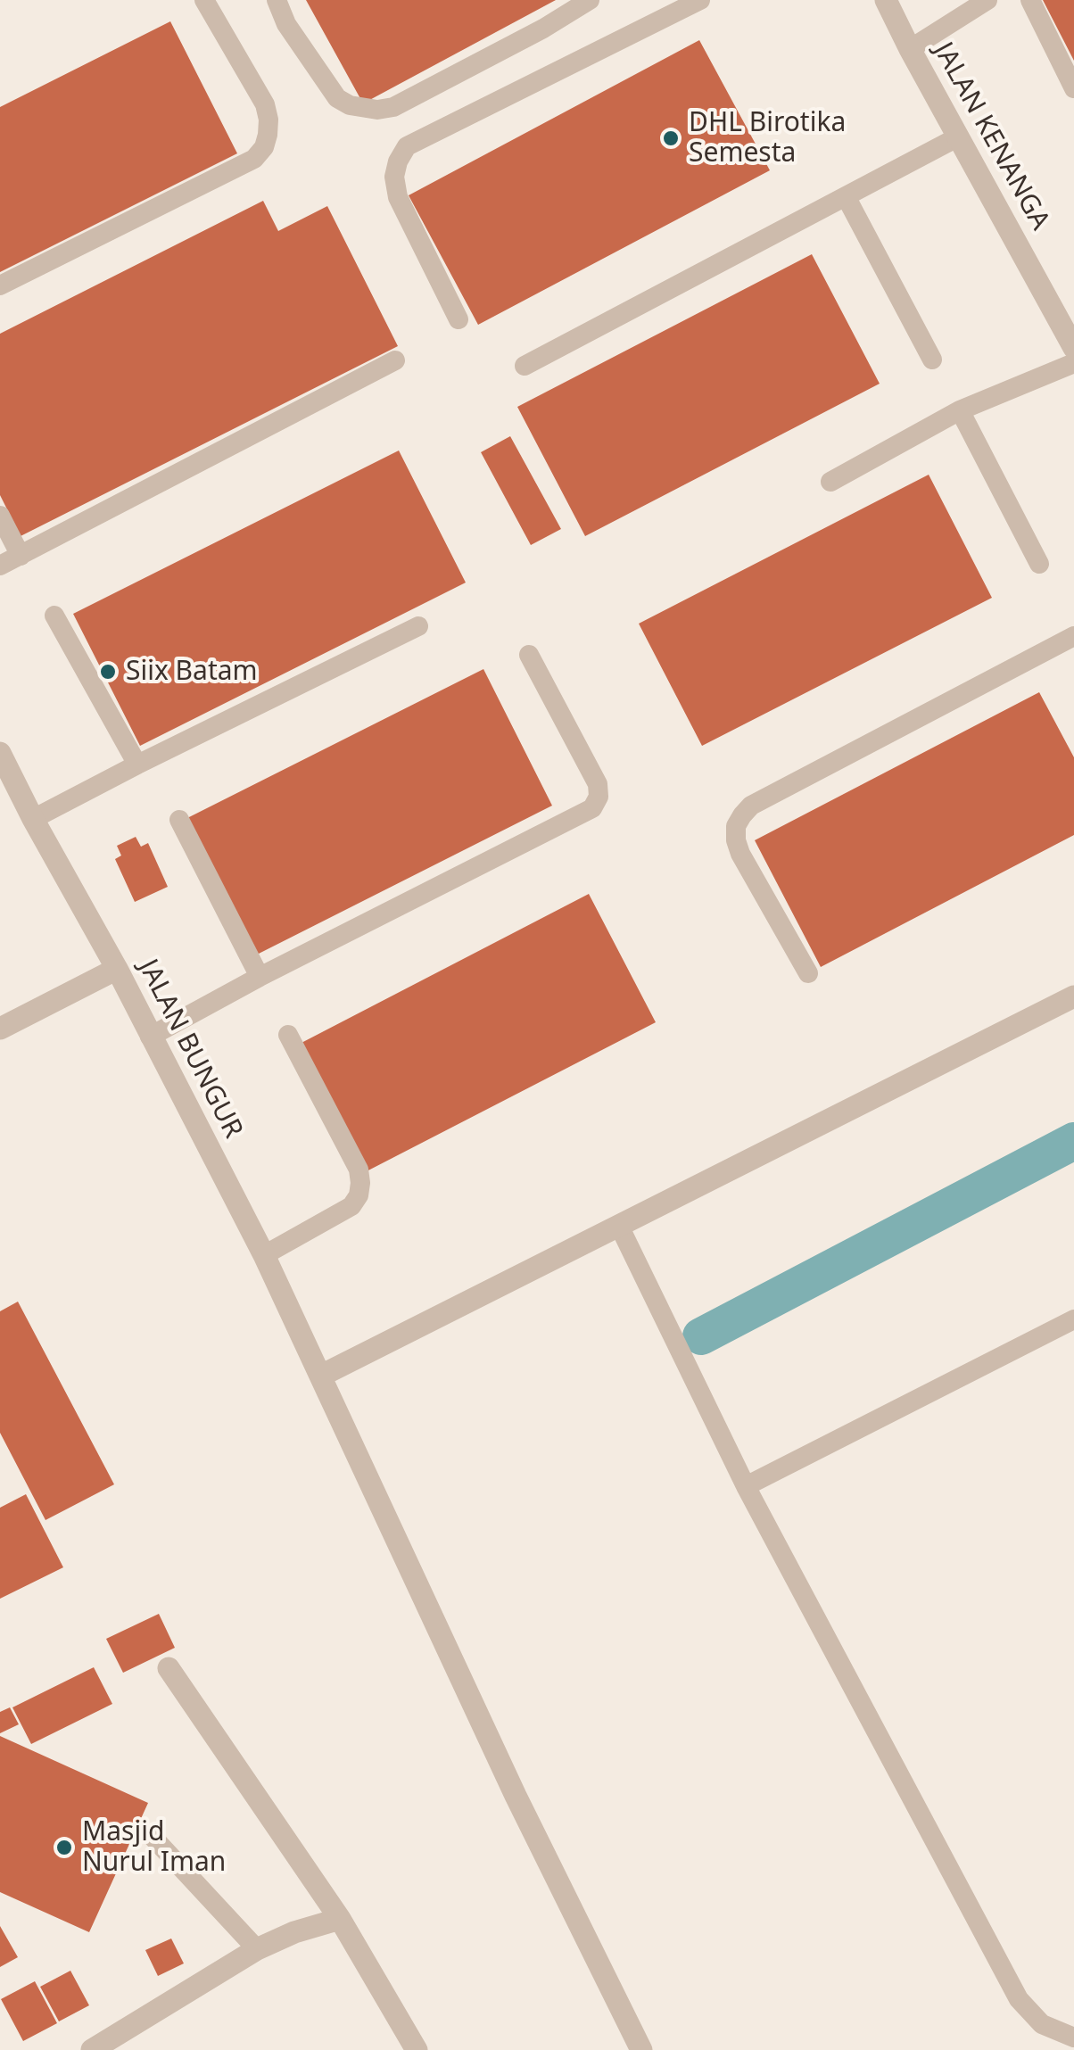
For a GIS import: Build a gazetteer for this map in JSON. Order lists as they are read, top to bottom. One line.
{"streets":{"street":["JALAN KENANGA","JALAN BUNGUR"]},"places":["DHL Birotika Semesta","Siix Batam","Masjid Nurul Iman"]}
